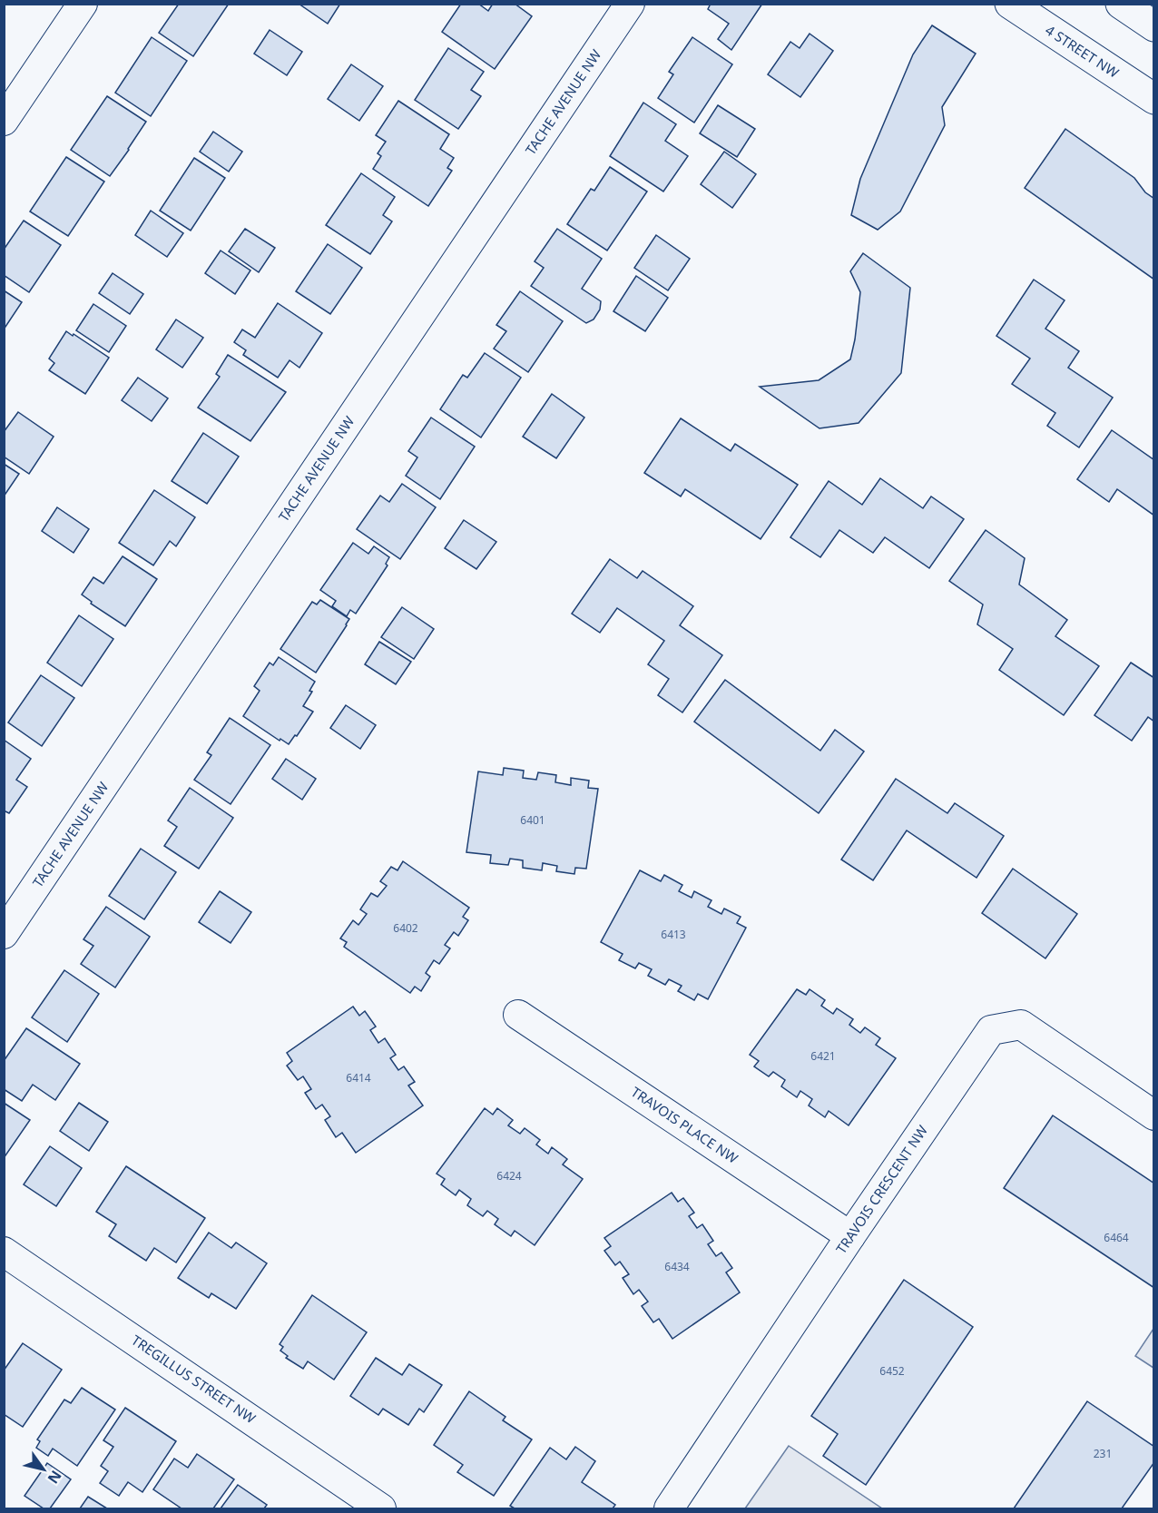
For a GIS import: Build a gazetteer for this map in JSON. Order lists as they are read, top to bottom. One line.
{"streets":{"main road":["4 STREET NW"],"street":["TACHE AVENUE NW","TRAVOIS PLACE NW","TRAVOIS CRESCENT NW","TREGILLUS STREET NW"]},"crossings":[["TRAVOIS PLACE NW","TRAVOIS CRESCENT NW"]],"house_numbers":["6401","6402","6413","6421","6414","6424","6464","6434","6452","231"],"north":"bottom right"}
